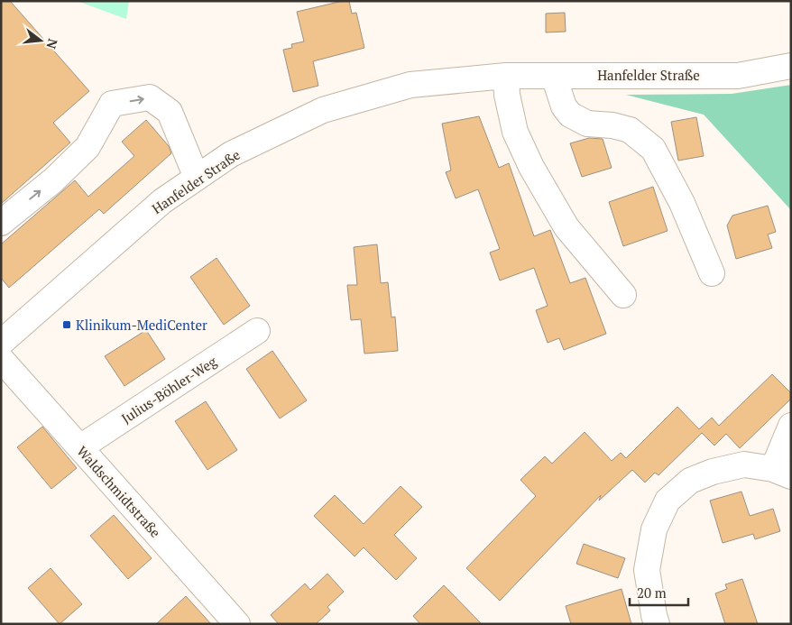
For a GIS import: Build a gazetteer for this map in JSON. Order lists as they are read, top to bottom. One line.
{"streets":{"street":["Hanfelder Straße","Julius-Böhler-Weg","Waldschmidtstraße"]},"crossings":[["Julius-Böhler-Weg","Waldschmidtstraße"]],"places":{"transit":["Klinikum-MediCenter"]},"scale_bar":"20 m","north":"right"}
